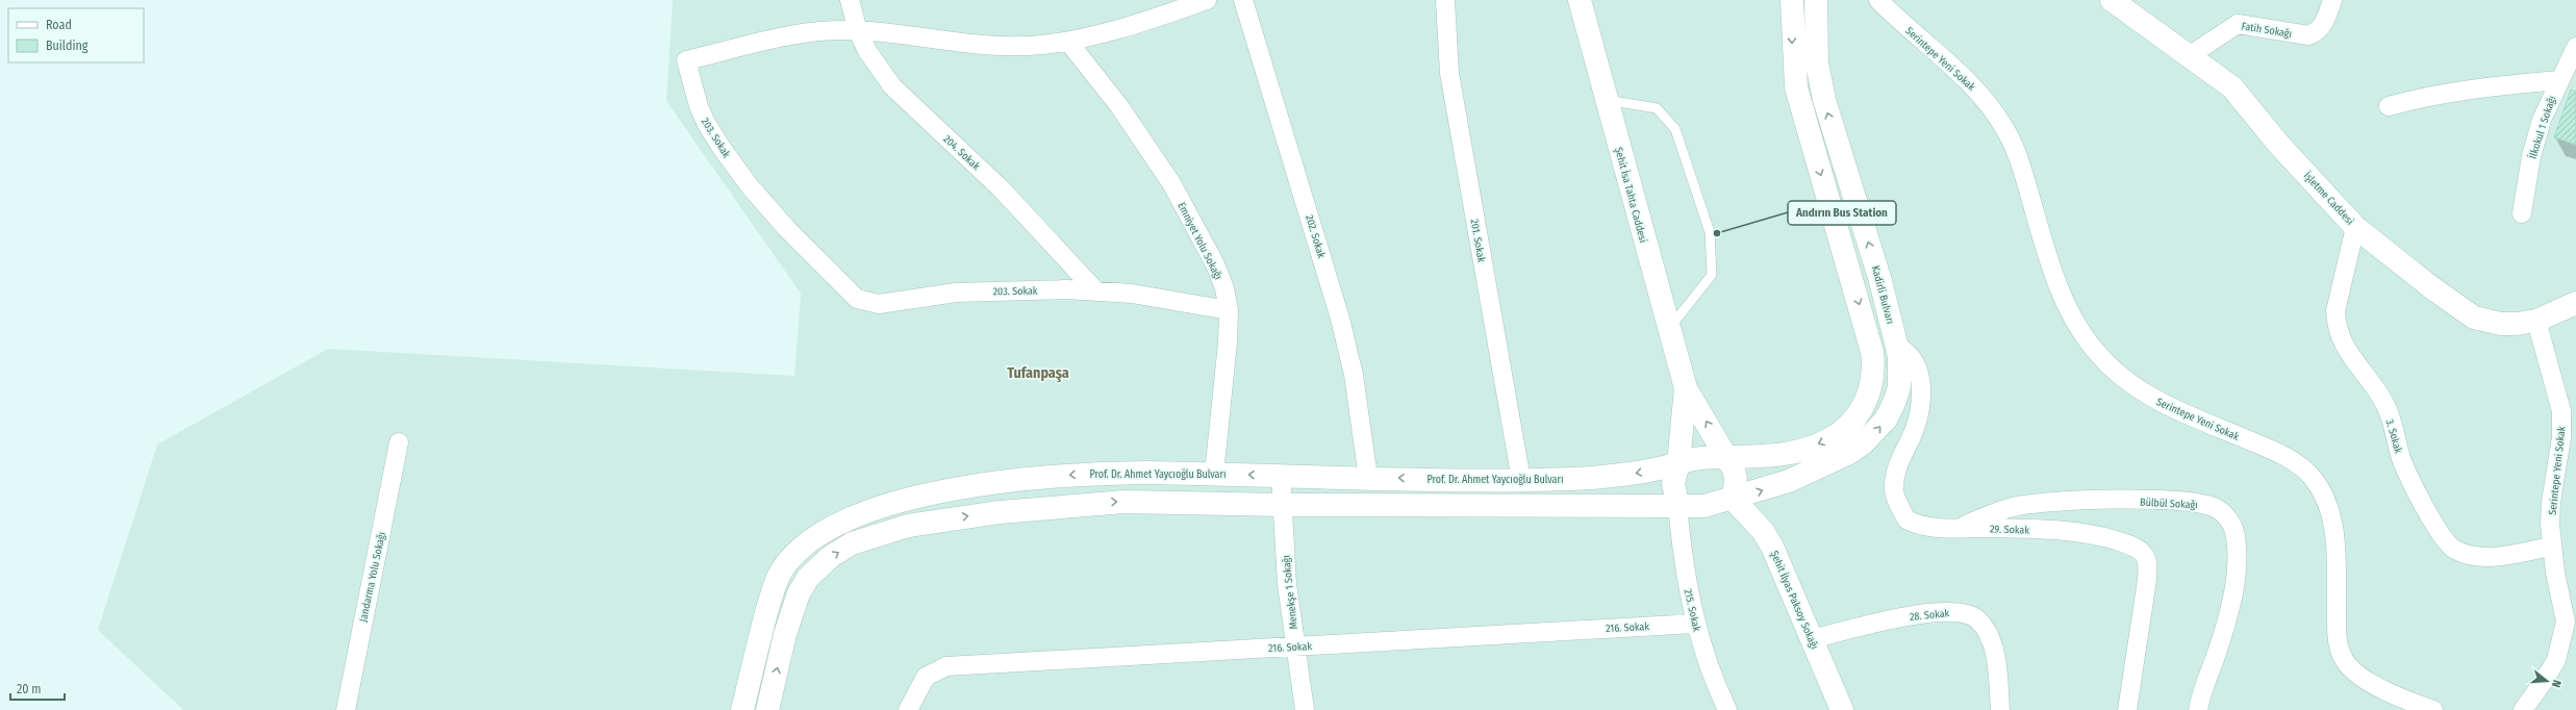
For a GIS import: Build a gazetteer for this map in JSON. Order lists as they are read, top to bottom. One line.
{"streets":{"main road":["Şehit İsa Tahta Caddesi","İşletme Caddesi","Kadirli Bulvarı","Prof. Dr. Ahmet Yaycıoğlu Bulvarı","Şehit İlyas Paksoy Sokağı"],"street":["Fatih Sokağı","Serintepe Yeni Sokak","İlkokul 1 Sokağı","203. Sokak","204. Sokak","202. Sokak","Emniyet Yolu Sokağı","201. Sokak","3. Sokak","Bülbül Sokağı","29. Sokak","Jandarma Yolu Sokağı","Menekşe 1 Sokağı","215. Sokak","28. Sokak","216. Sokak"]},"crossings":[["Fatih Sokağı","İşletme Caddesi"],["Serintepe Yeni Sokak","İşletme Caddesi"],["Serintepe Yeni Sokak","3. Sokak"],["203. Sokak","204. Sokak"],["203. Sokak","Emniyet Yolu Sokağı"],["Şehit İsa Tahta Caddesi","Kadirli Bulvarı"],["Şehit İsa Tahta Caddesi","Prof. Dr. Ahmet Yaycıoğlu Bulvarı"],["Şehit İsa Tahta Caddesi","Şehit İlyas Paksoy Sokağı"],["Şehit İsa Tahta Caddesi","215. Sokak"],["İşletme Caddesi","3. Sokak"],["202. Sokak","Prof. Dr. Ahmet Yaycıoğlu Bulvarı"],["Emniyet Yolu Sokağı","Prof. Dr. Ahmet Yaycıoğlu Bulvarı"],["201. Sokak","Prof. Dr. Ahmet Yaycıoğlu Bulvarı"],["Kadirli Bulvarı","Prof. Dr. Ahmet Yaycıoğlu Bulvarı"],["Kadirli Bulvarı","29. Sokak"],["Kadirli Bulvarı","Şehit İlyas Paksoy Sokağı"],["Kadirli Bulvarı","215. Sokak"],["Prof. Dr. Ahmet Yaycıoğlu Bulvarı","Menekşe 1 Sokağı"],["Prof. Dr. Ahmet Yaycıoğlu Bulvarı","Şehit İlyas Paksoy Sokağı"],["Prof. Dr. Ahmet Yaycıoğlu Bulvarı","215. Sokak"],["Bülbül Sokağı","29. Sokak"],["Menekşe 1 Sokağı","216. Sokak"],["Şehit İlyas Paksoy Sokağı","215. Sokak"],["Şehit İlyas Paksoy Sokağı","28. Sokak"],["215. Sokak","216. Sokak"]],"one_way":["Kadirli Bulvarı"],"districts":["Tufanpaşa"],"places":["Andırın Bus Station"],"legend":["Road","Building"],"scale_bar":"20 m","north":"right"}
